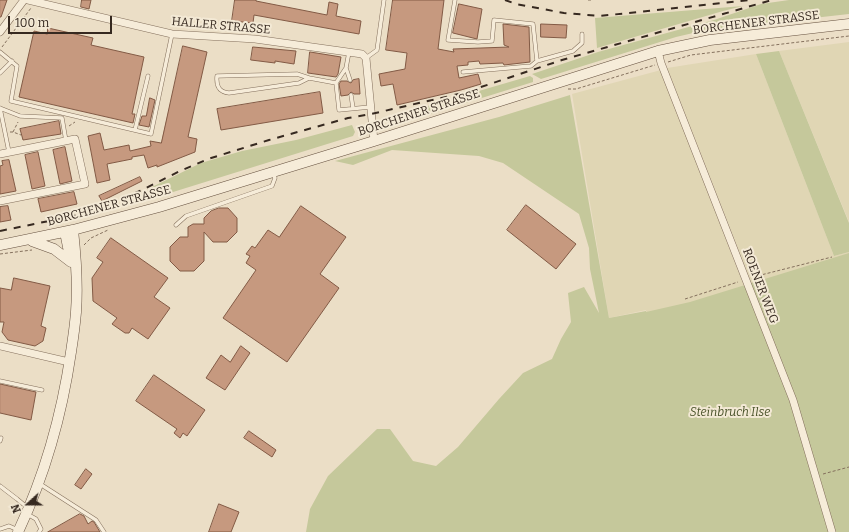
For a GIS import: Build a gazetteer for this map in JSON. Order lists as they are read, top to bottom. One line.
{"streets":{"main road":["BORCHENER STRASSE"],"street":["HALLER STRASSE","ROENER WEG"]},"crossings":[["BORCHENER STRASSE","ROENER WEG"]],"parks":["Steinbruch Ilse"],"scale_bar":"100 m","north":"left"}
